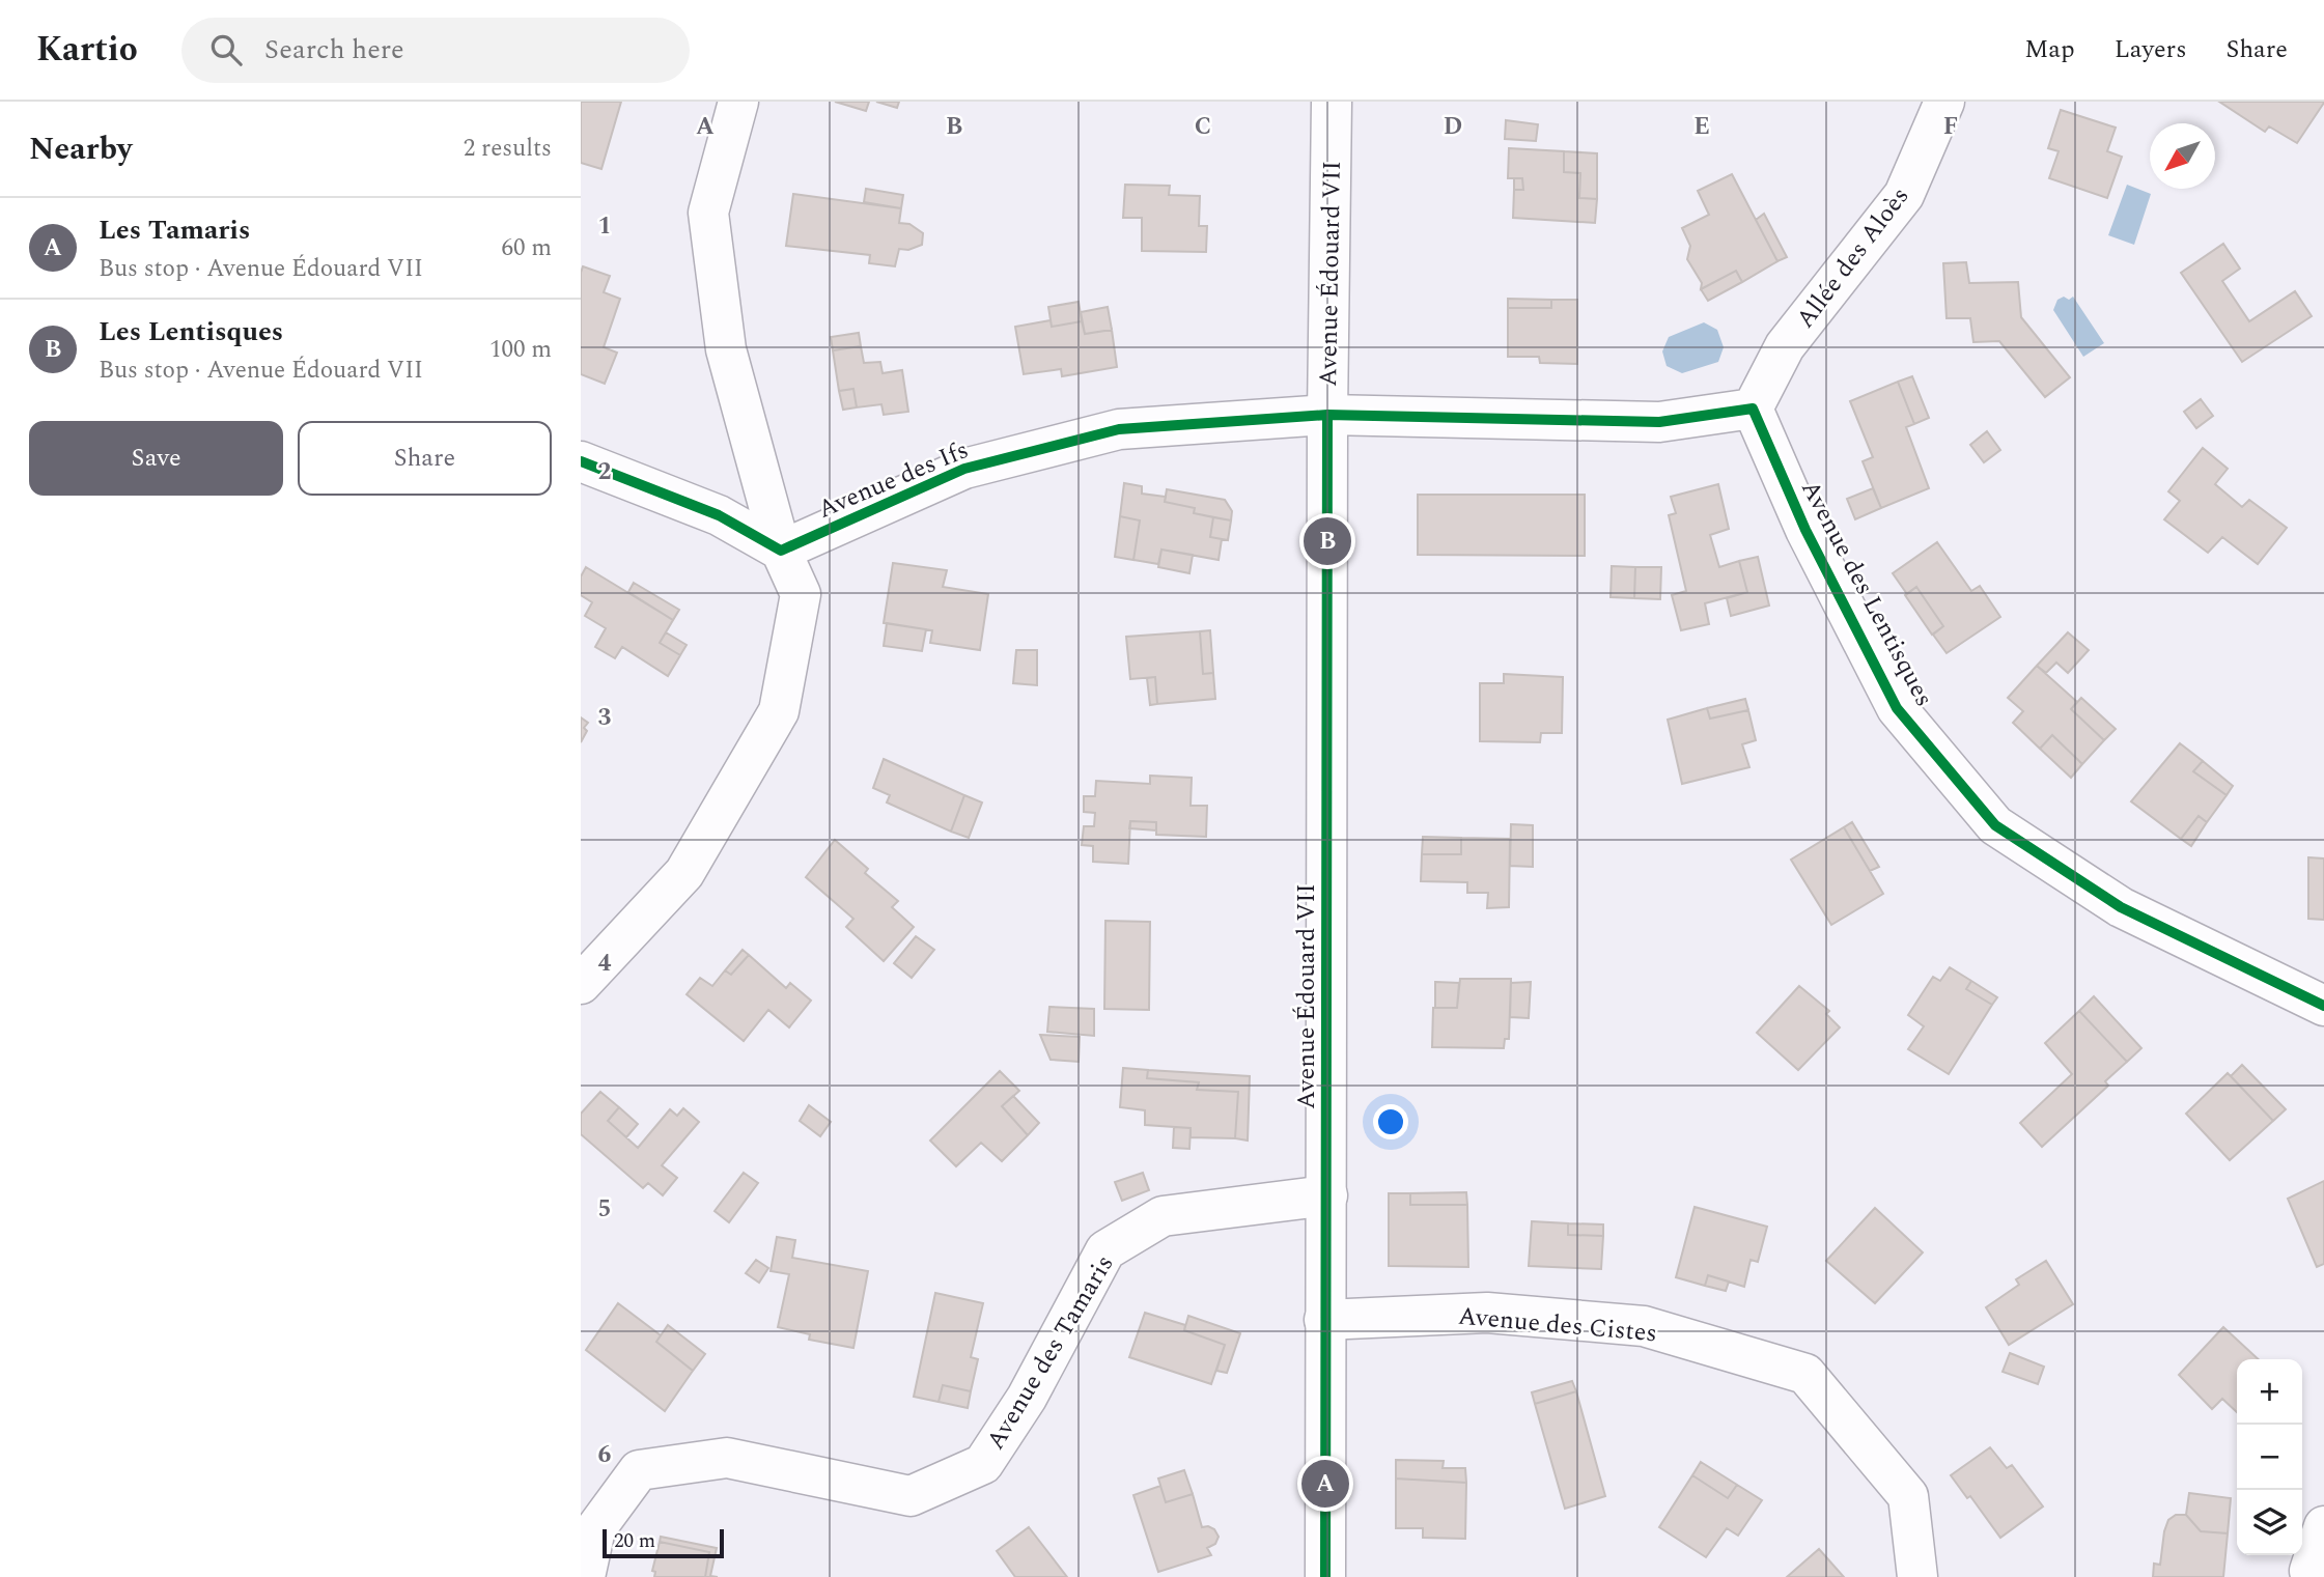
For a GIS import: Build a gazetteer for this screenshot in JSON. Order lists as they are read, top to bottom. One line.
{"streets":{"street":["Allée des Aloès","Avenue Édouard VII","Avenue des Ifs","Avenue des Lentisques","Avenue des Cistes","Avenue des Tamaris"]},"crossings":[["Allée des Aloès","Avenue des Lentisques"],["Avenue Édouard VII","Avenue des Ifs"],["Avenue Édouard VII","Avenue des Cistes"],["Avenue Édouard VII","Avenue des Tamaris"]],"scale_bar":"20 m","north":"bottom left","page":{"header":"Kartio","search":"Search here","nav":["Map","Layers","Share"],"heading":["Nearby","2 results"],"list":[{"mark":"A","name":"Les Tamaris","note":"Bus stop · Avenue Édouard VII","value":"60 m"},{"mark":"B","name":"Les Lentisques","note":"Bus stop · Avenue Édouard VII","value":"100 m"}],"buttons":["Save","Share"],"pins":["B","A"],"map_buttons":["+","−"],"scale":"20 m"},"grid":{"columns":["A","B","C","D","E","F"],"rows":["1","2","3","4","5","6"]}}
